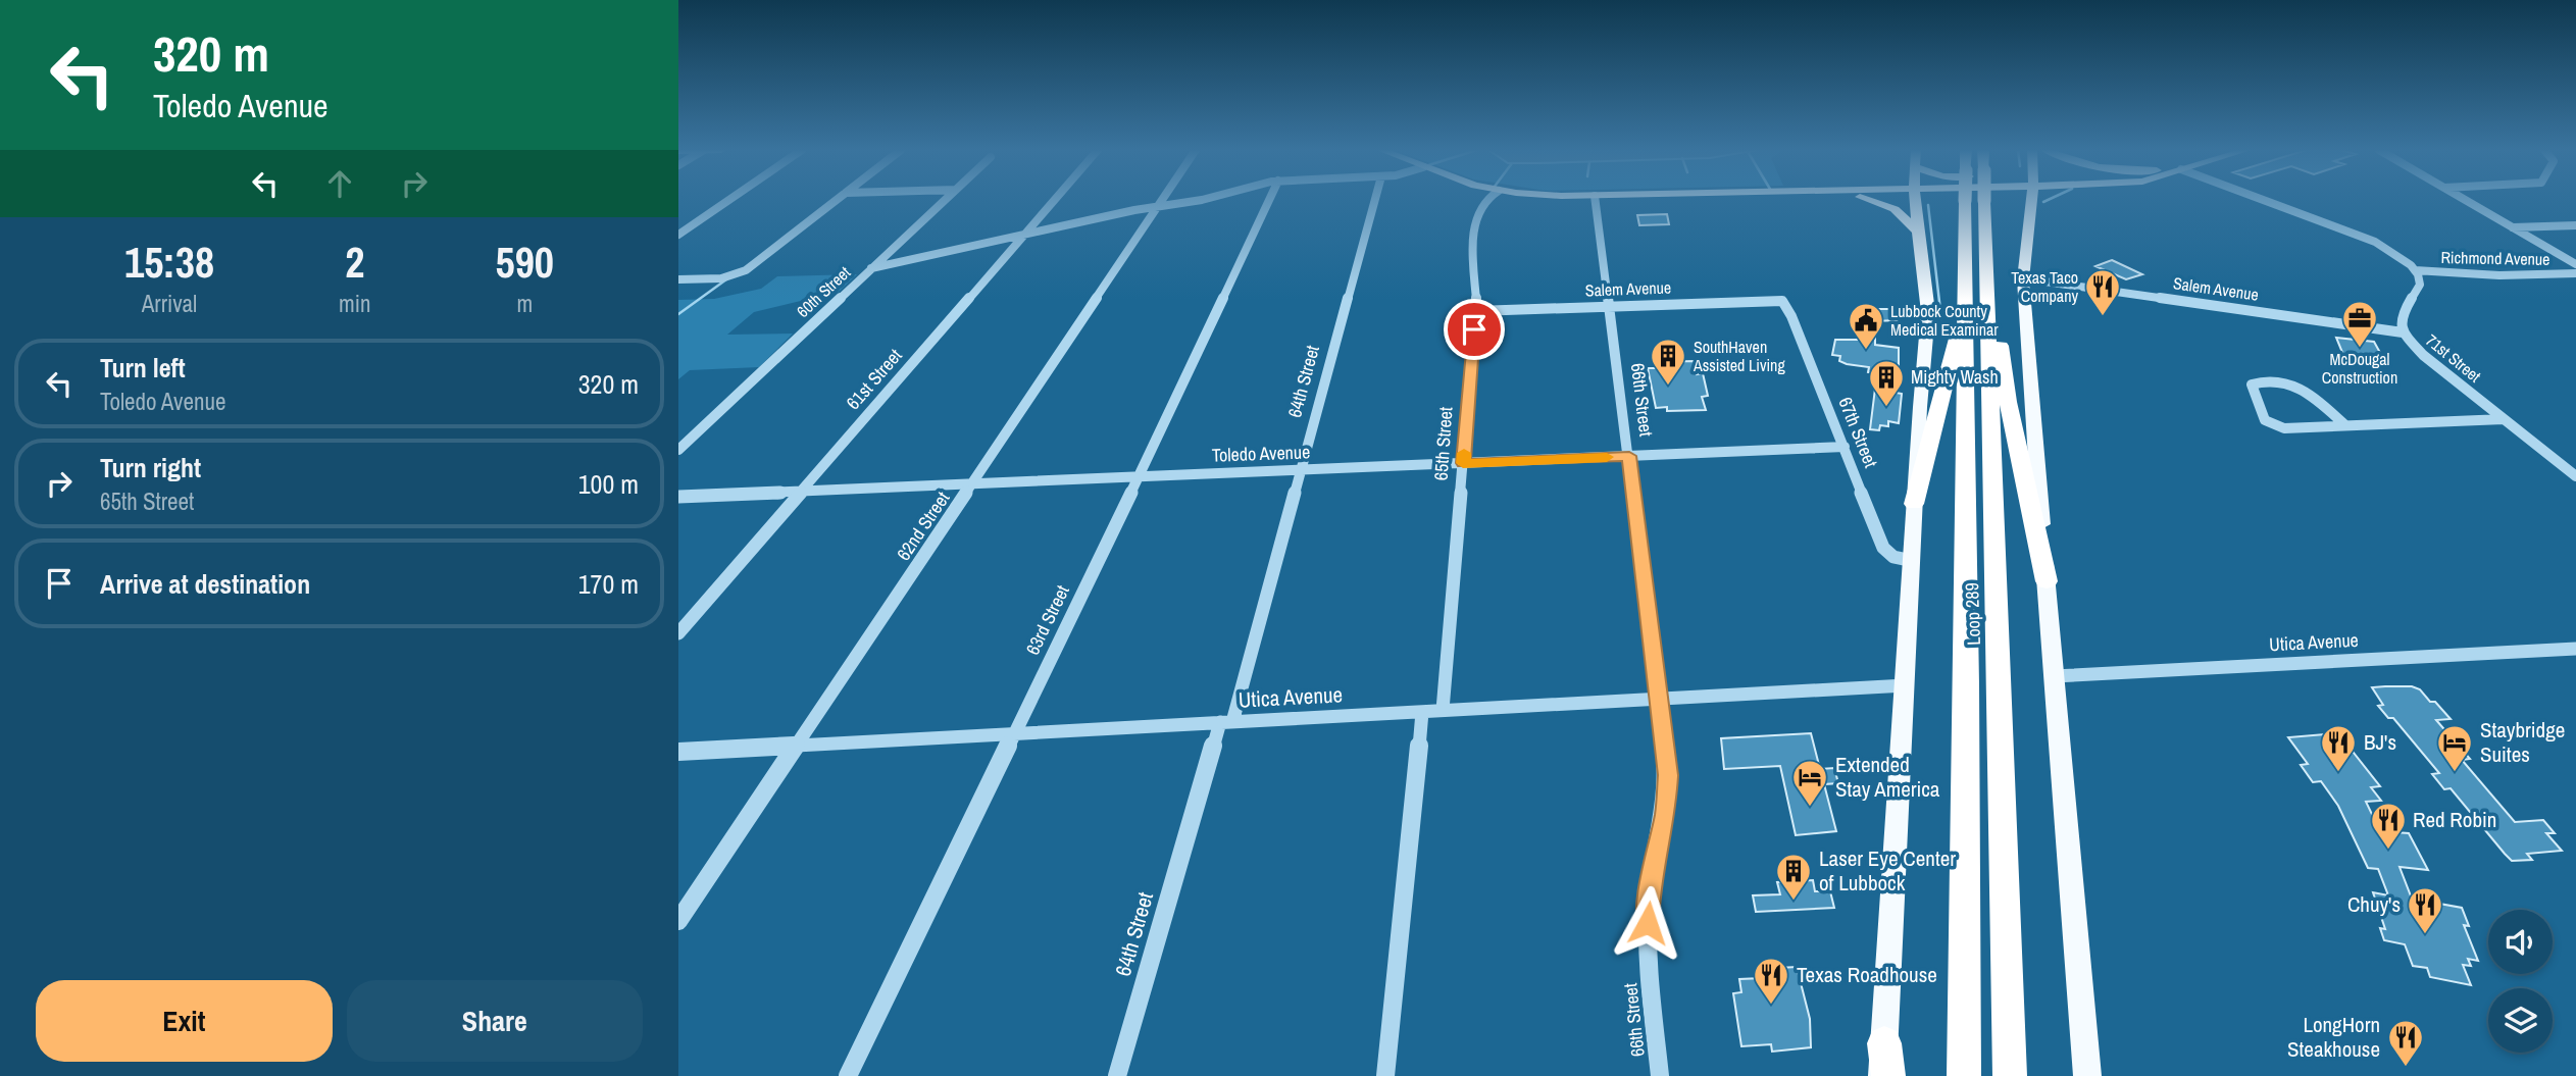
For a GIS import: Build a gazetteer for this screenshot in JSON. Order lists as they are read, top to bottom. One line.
{"streets":{"highway":["Loop 289"],"street":["Richmond Avenue","Salem Avenue","60th Street","71st Street","61st Street","64th Street","66th Street","67th Street","65th Street","Toledo Avenue","62nd Street","63rd Street","Utica Avenue"]},"crossings":[["Richmond Avenue","71st Street"],["Salem Avenue","71st Street"],["Salem Avenue","66th Street"],["Salem Avenue","67th Street"],["Salem Avenue","65th Street"],["61st Street","Toledo Avenue"],["64th Street","Toledo Avenue"],["64th Street","Utica Avenue"],["66th Street","Toledo Avenue"],["66th Street","Utica Avenue"],["67th Street","Toledo Avenue"],["65th Street","Toledo Avenue"],["65th Street","Utica Avenue"],["Toledo Avenue","62nd Street"],["Toledo Avenue","63rd Street"],["62nd Street","Utica Avenue"],["63rd Street","Utica Avenue"]],"places":{"restaurant":["Texas Taco Company","BJ's","Red Robin","Chuy's","Texas Roadhouse","LongHorn Steakhouse"],"office":["McDougal Construction"],"public building":["Lubbock County Medical Examinar"],"building":["SouthHaven Assisted Living","Mighty Wash","Laser Eye Center of Lubbock"],"hotel":["Staybridge Suites","Extended Stay America"]},"page":{"turn":["320 m","Toledo Avenue"],"eta":["15:38","Arrival","2","min","590","m"],"list":[{"name":"Turn left","note":"Toledo Avenue","value":"320 m"},{"name":"Turn right","note":"65th Street","value":"100 m"},{"name":"Arrive at destination","value":"170 m"}],"buttons":["Exit","Share"]}}
